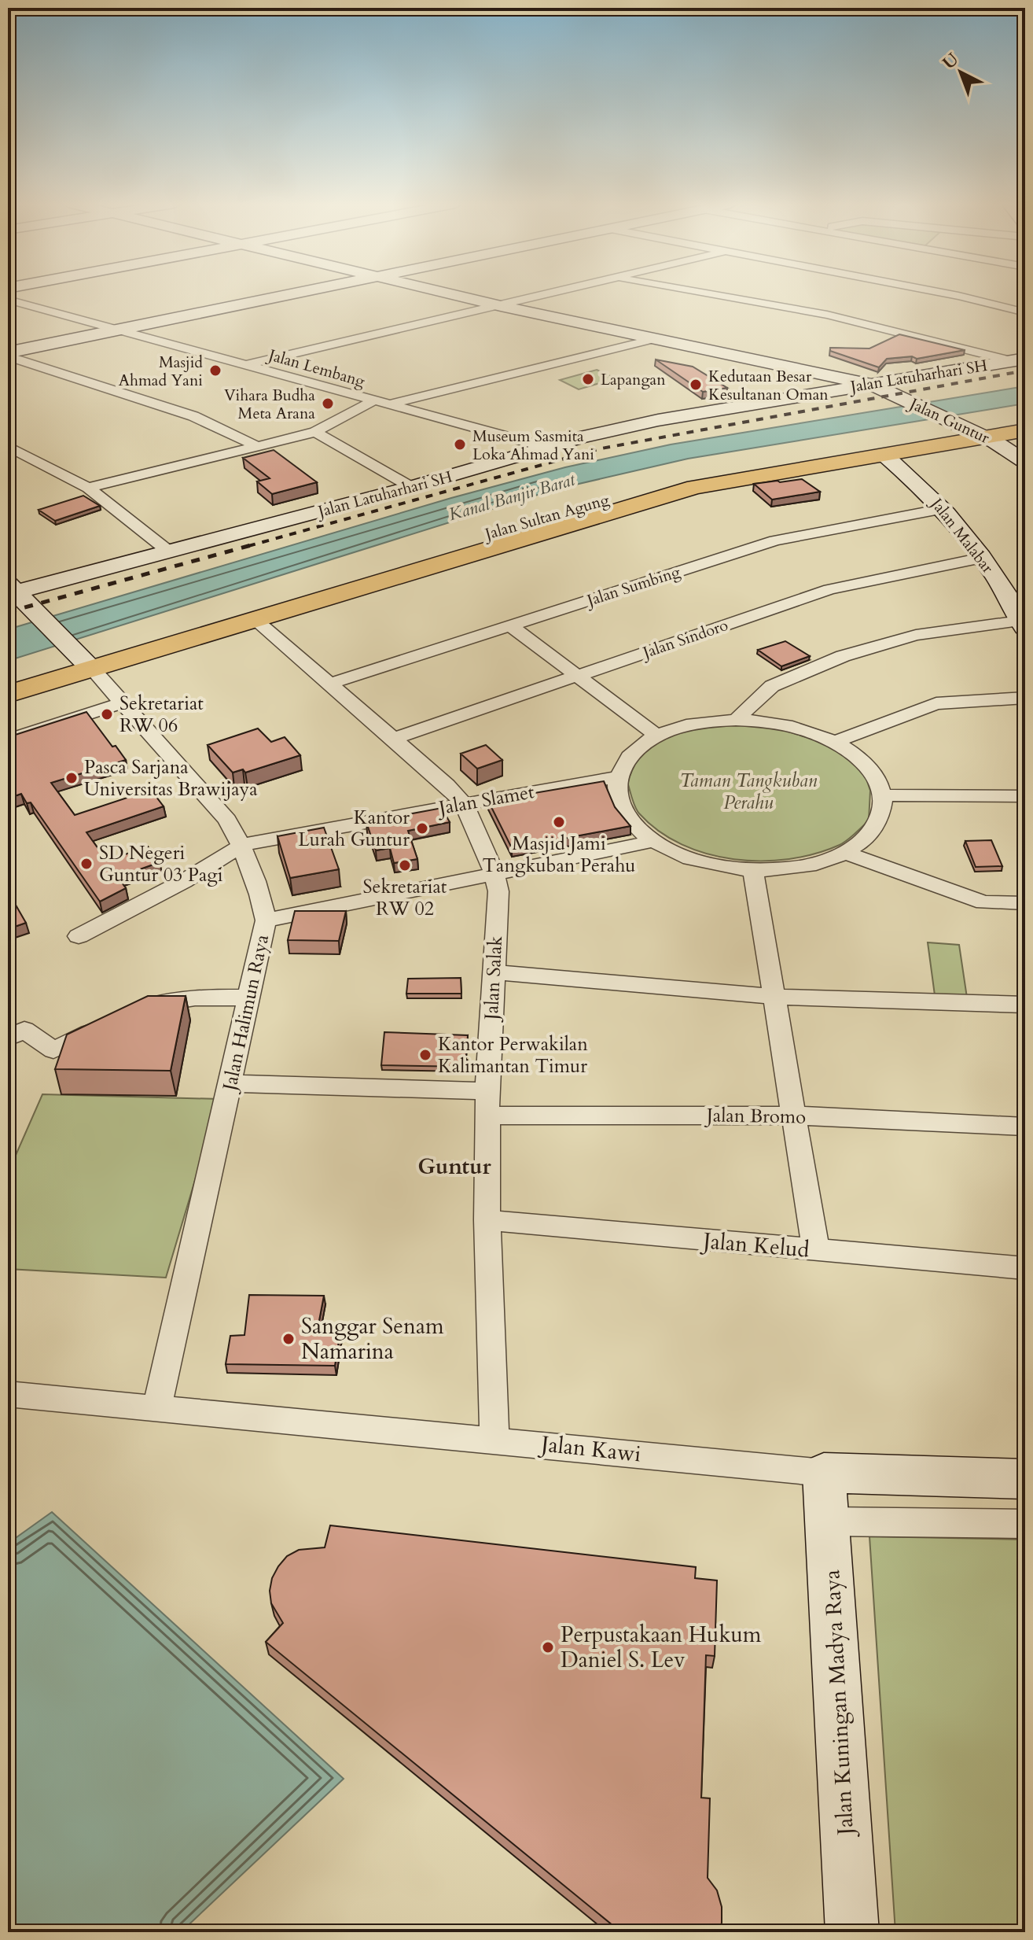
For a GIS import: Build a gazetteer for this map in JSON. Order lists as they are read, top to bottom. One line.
{"streets":{"main road":["Jalan Sultan Agung"],"street":["Jalan Lembang","Jalan Latuharhari SH","Jalan Guntur","Jalan Malabar","Jalan Sumbing","Jalan Sindoro","Jalan Slamet","Jalan Salak","Jalan Halimun Raya","Jalan Bromo","Jalan Kelud","Jalan Kawi","Jalan Kuningan Madya Raya"]},"crossings":[["Jalan Lembang","Jalan Latuharhari SH"],["Jalan Latuharhari SH","Jalan Guntur"],["Jalan Guntur","Jalan Sultan Agung"],["Jalan Sultan Agung","Jalan Malabar"],["Jalan Sultan Agung","Jalan Salak"],["Jalan Sultan Agung","Jalan Halimun Raya"],["Jalan Malabar","Jalan Sumbing"],["Jalan Malabar","Jalan Sindoro"],["Jalan Sumbing","Jalan Salak"],["Jalan Sindoro","Jalan Salak"],["Jalan Slamet","Jalan Salak"],["Jalan Slamet","Jalan Halimun Raya"],["Jalan Salak","Jalan Bromo"],["Jalan Salak","Jalan Kelud"],["Jalan Salak","Jalan Kawi"],["Jalan Halimun Raya","Jalan Bromo"],["Jalan Halimun Raya","Jalan Kawi"],["Jalan Kawi","Jalan Kuningan Madya Raya"]],"districts":["Guntur"],"water":["Kanal Banjir Barat"],"parks":["Taman Tangkuban Perahu"],"places":["Masjid Ahmad Yani","Lapangan","Kedutaan Besar Kesultanan Oman","Vihara Budha Meta Arana","Museum Sasmita Loka Ahmad Yani","Sekretariat RW 06","Pasca Sarjana Universitas Brawijaya","Masjid Jami Tangkuban Perahu","Kantor Lurah Guntur","SD Negeri Guntur 03 Pagi","Sekretariat RW 02","Kantor Perwakilan Kalimantan Timur","Sanggar Senam Namarina","Perpustakaan Hukum Daniel S. Lev"],"north":"top left"}
